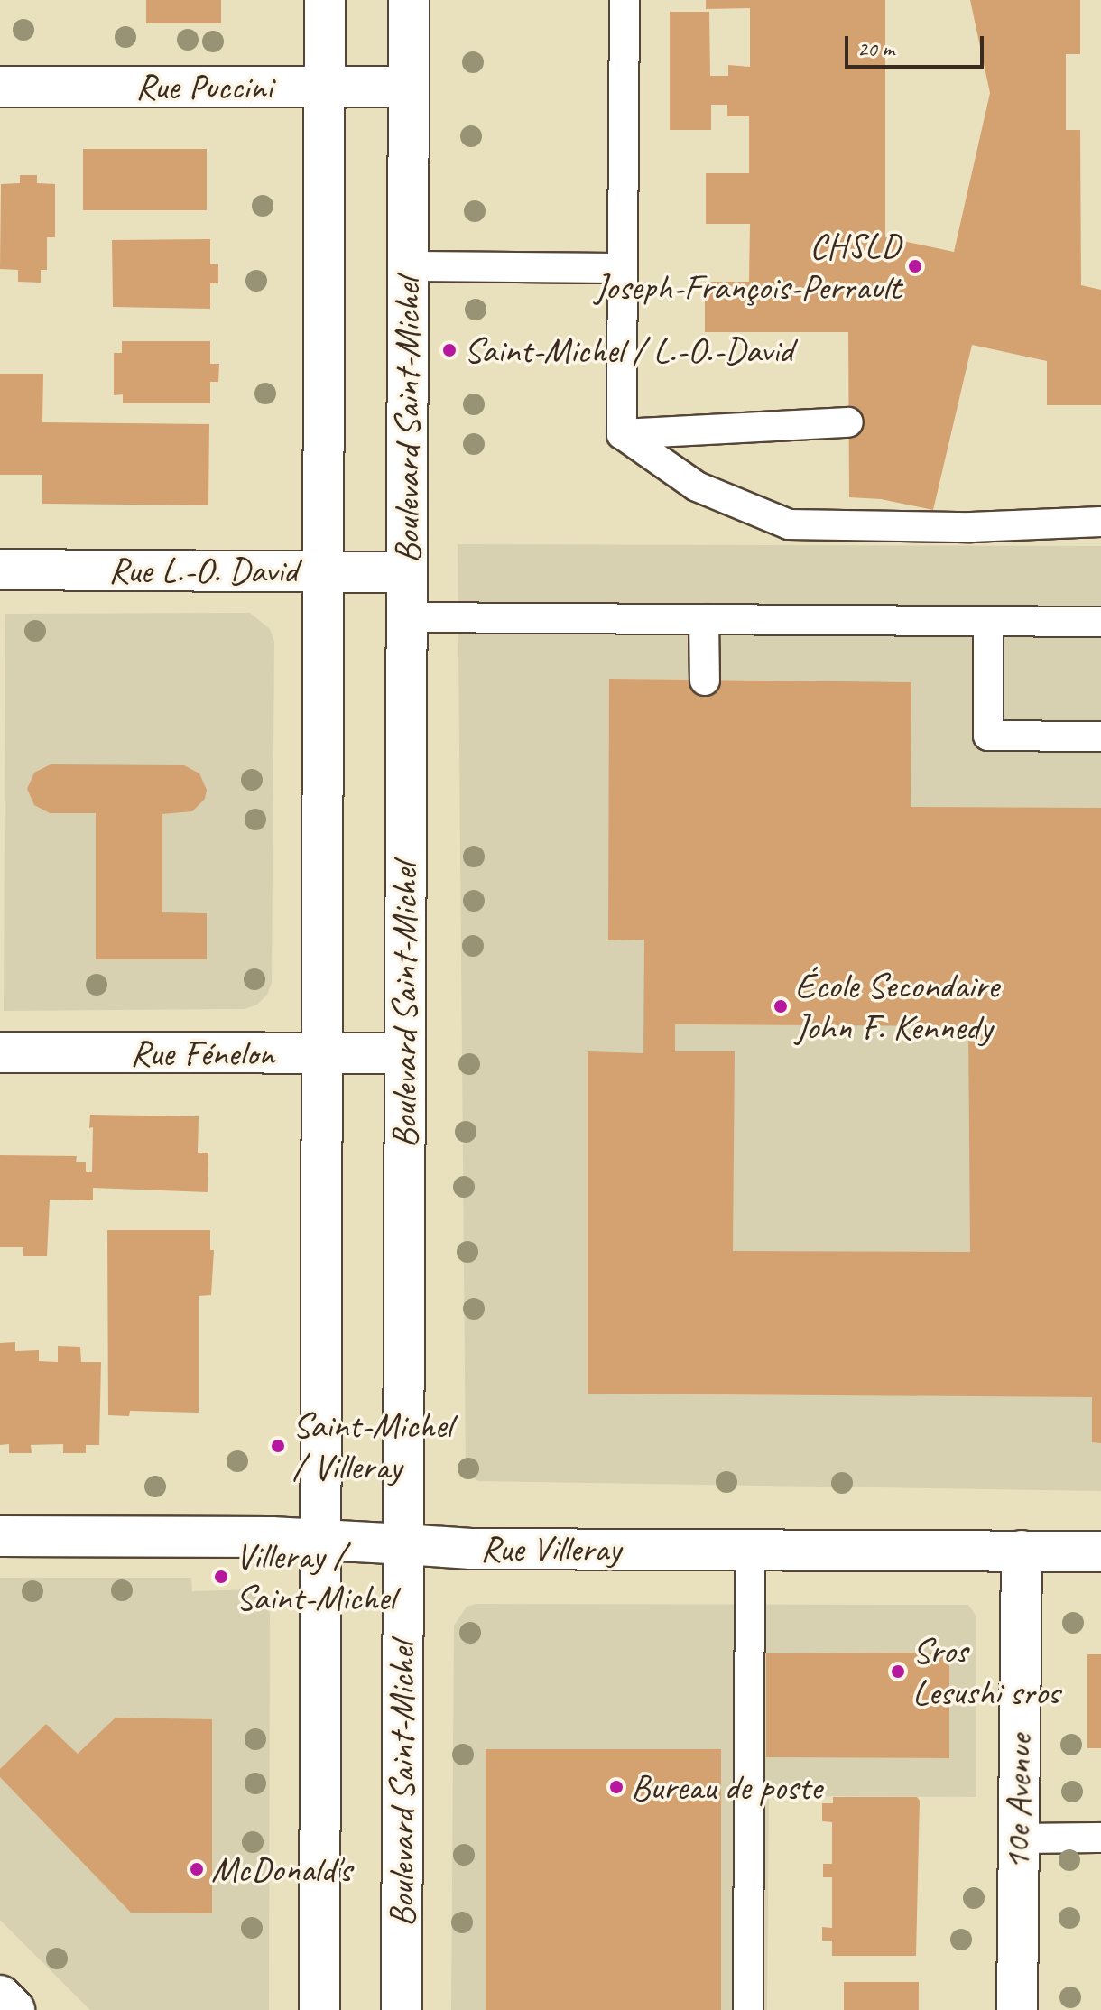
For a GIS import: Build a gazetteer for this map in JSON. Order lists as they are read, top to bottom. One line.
{"streets":{"main road":["Rue Puccini","Boulevard Saint-Michel","Rue L.-O. David","Rue Fénelon","Rue Villeray","10e Avenue"]},"crossings":[["Rue Puccini","Boulevard Saint-Michel"],["Boulevard Saint-Michel","Rue L.-O. David"],["Boulevard Saint-Michel","Rue Fénelon"],["Boulevard Saint-Michel","Rue Villeray"],["Rue Villeray","10e Avenue"]],"places":["CHSLD Joseph-François-Perrault","Saint-Michel / L.-O.-David","École Secondaire John F. Kennedy","Saint-Michel / Villeray","Villeray / Saint-Michel","Sros Lesushi sros","Bureau de poste","McDonald's"],"scale_bar":"20 m"}
